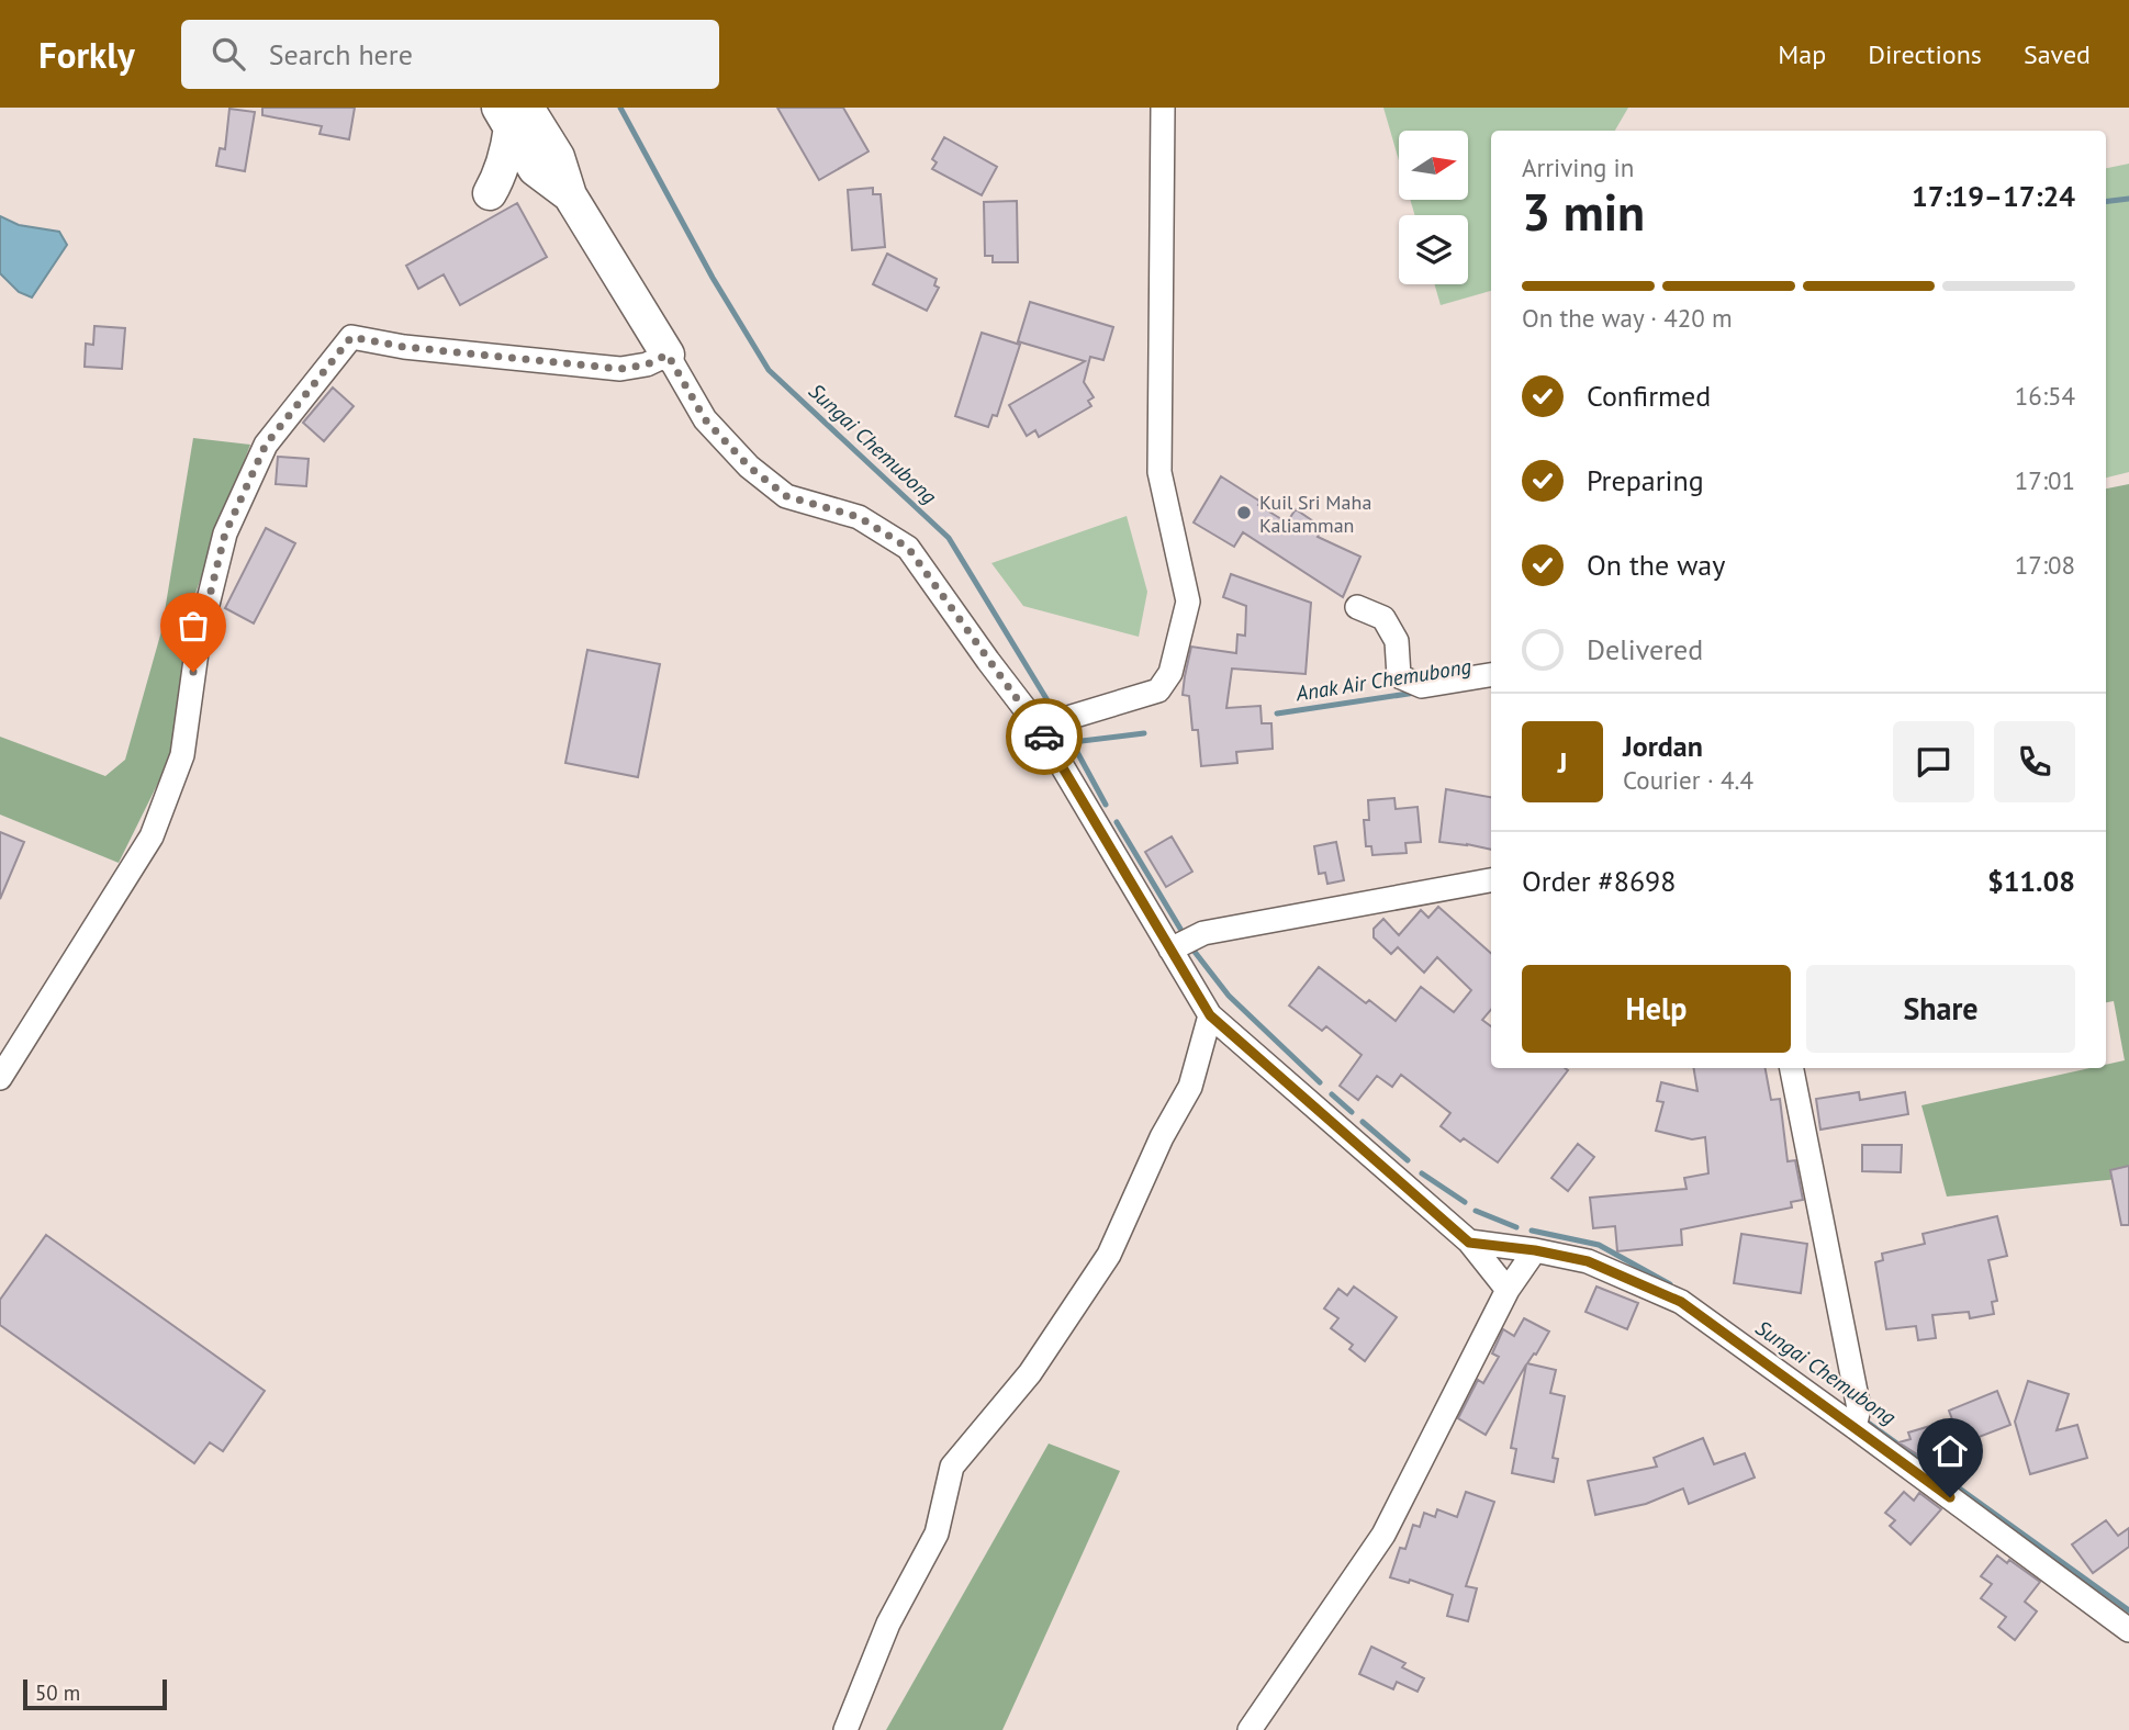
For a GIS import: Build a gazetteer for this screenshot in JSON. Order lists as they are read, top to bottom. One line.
{"water":["Sungai Chemubong","Anak Air Chemubong"],"places":["Kuil Sri Maha Kaliamman"],"scale_bar":"50 m","north":"right","page":{"header":"Forkly","search":"Search here","nav":["Map","Directions","Saved"],"heading":["3 min","Arriving in","17:19–17:24"],"panel":["Jordan","Courier · 4.4","Order #8698","$11.08"],"bar":"On the way · 420 m","list":[["Confirmed","16:54"],["Preparing","17:01"],["On the way","17:08"],"Delivered"],"round":"J","buttons":["Help","Share"],"scale":"50 m"}}
